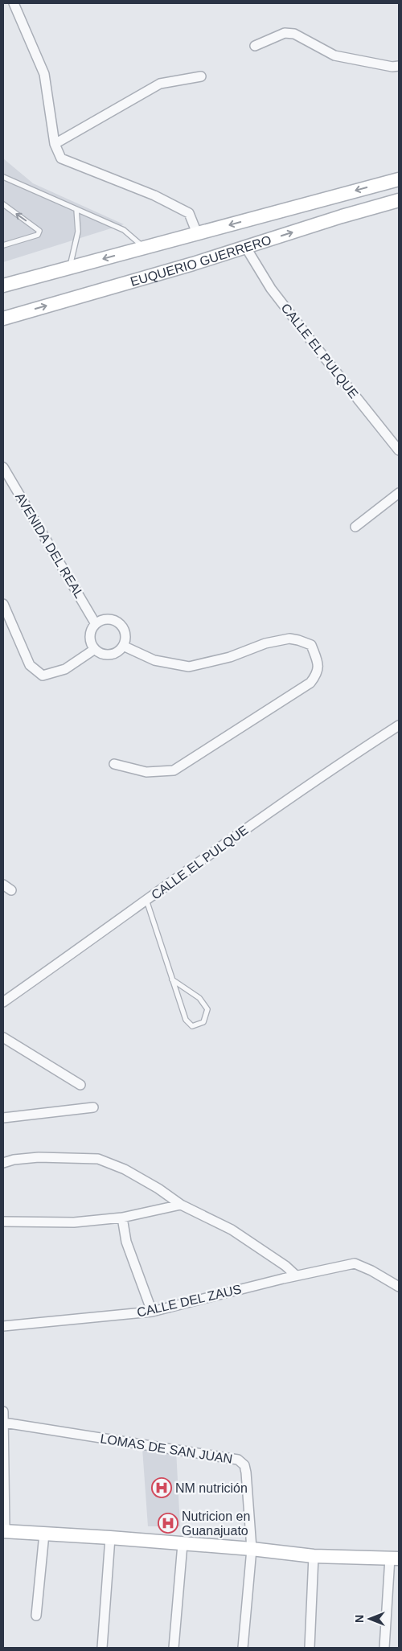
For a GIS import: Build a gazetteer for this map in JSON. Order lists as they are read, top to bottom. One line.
{"streets":{"main road":["EUQUERIO GUERRERO"],"street":["CALLE EL PULQUE","AVENIDA DEL REAL","CALLE DEL ZAUS","LOMAS DE SAN JUAN"]},"crossings":[["EUQUERIO GUERRERO","CALLE EL PULQUE"]],"places":{"hospital":["NM nutrición","Nutricion en Guanajuato"]},"north":"left"}
